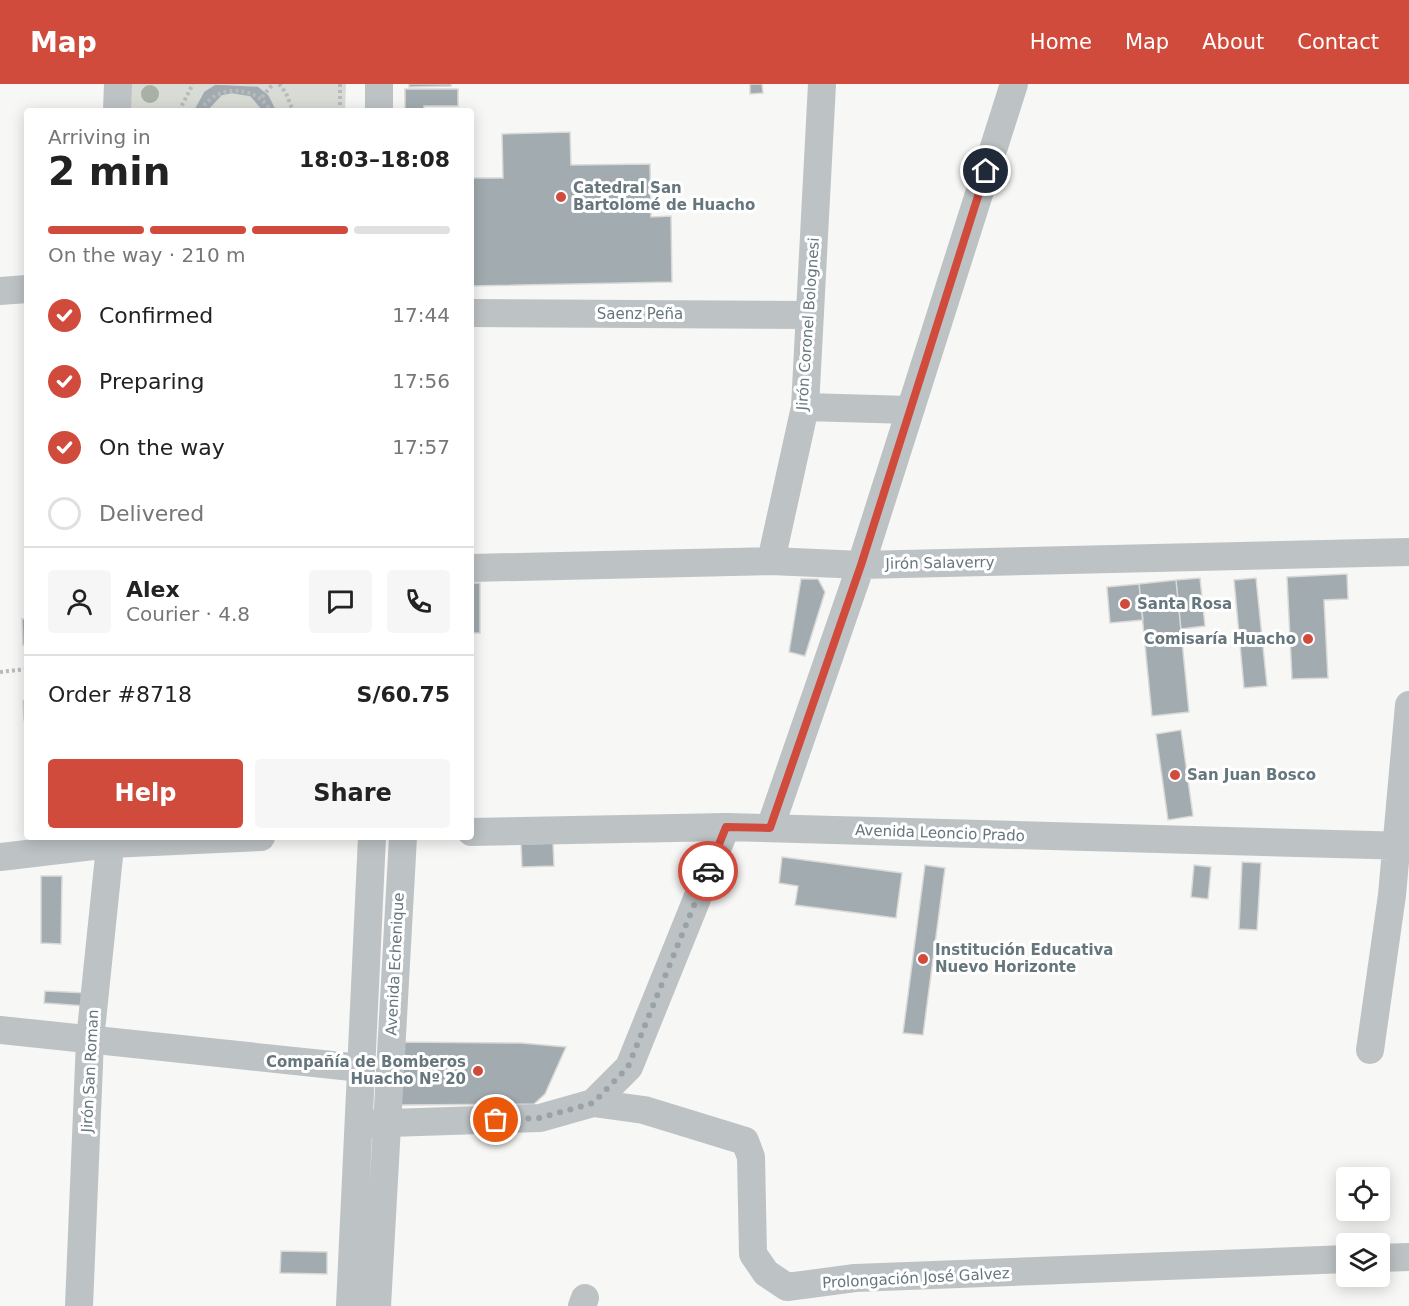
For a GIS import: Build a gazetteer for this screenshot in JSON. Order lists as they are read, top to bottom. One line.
{"streets":{"street":["Saenz Peña","Jirón Coronel Bolognesi","Jirón Salaverry","Avenida Leoncio Prado","Avenida Echenique","Jirón San Roman","Prolongación José Galvez"]},"crossings":[["Saenz Peña","Jirón Coronel Bolognesi"],["Jirón Coronel Bolognesi","Jirón Salaverry"],["Avenida Echenique","Prolongación José Galvez"]],"places":["Catedral San Bartolomé de Huacho","Santa Rosa","Comisaría Huacho","San Juan Bosco","Institución Educativa Nuevo Horizonte","Compañía de Bomberos Huacho Nº 20"],"page":{"header":"Map","nav":["Home","Map","About","Contact"],"heading":["2 min","Arriving in","18:03–18:08"],"panel":["Alex","Courier · 4.8","Order #8718","S/60.75"],"bar":"On the way · 210 m","list":[["Confirmed","17:44"],["Preparing","17:56"],["On the way","17:57"],"Delivered"],"buttons":["Help","Share"]}}
